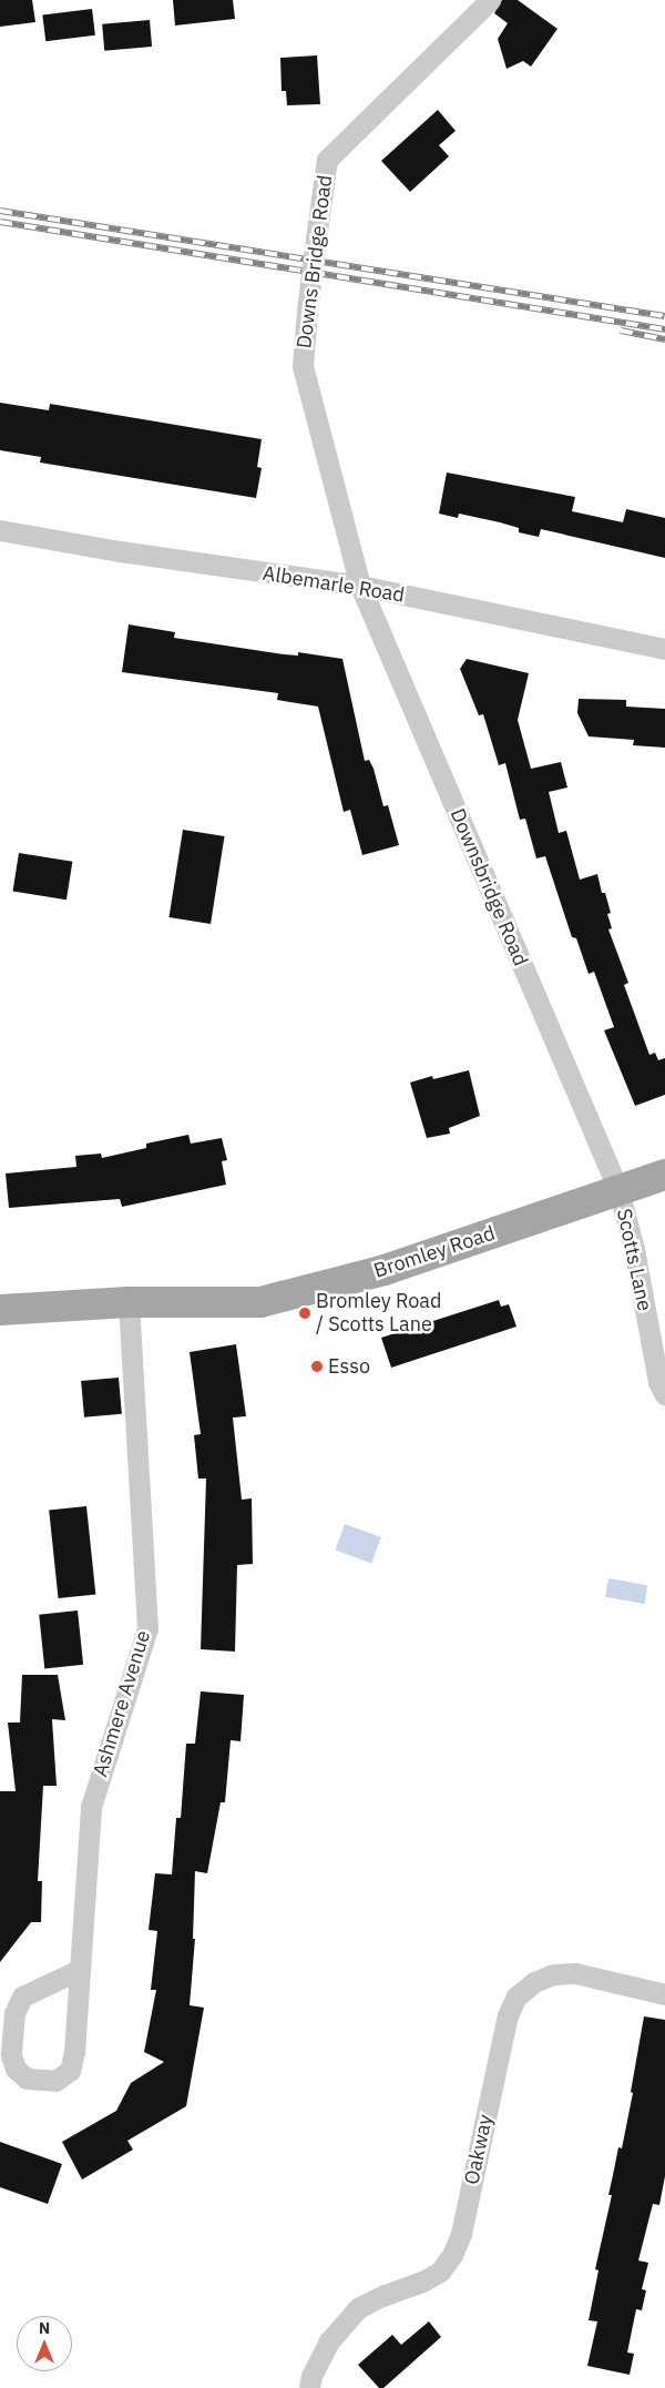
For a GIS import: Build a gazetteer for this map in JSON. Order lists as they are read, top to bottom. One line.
{"streets":{"main road":["Bromley Road"],"street":["Downs Bridge Road","Albemarle Road","Downsbridge Road","Scotts Lane","Ashmere Avenue","Oakway"]},"crossings":[["Downs Bridge Road","Albemarle Road"],["Downs Bridge Road","Downsbridge Road"],["Albemarle Road","Downsbridge Road"],["Downsbridge Road","Bromley Road"],["Downsbridge Road","Scotts Lane"],["Bromley Road","Scotts Lane"],["Bromley Road","Ashmere Avenue"]],"places":["Bromley Road / Scotts Lane","Esso"],"north":"top"}
